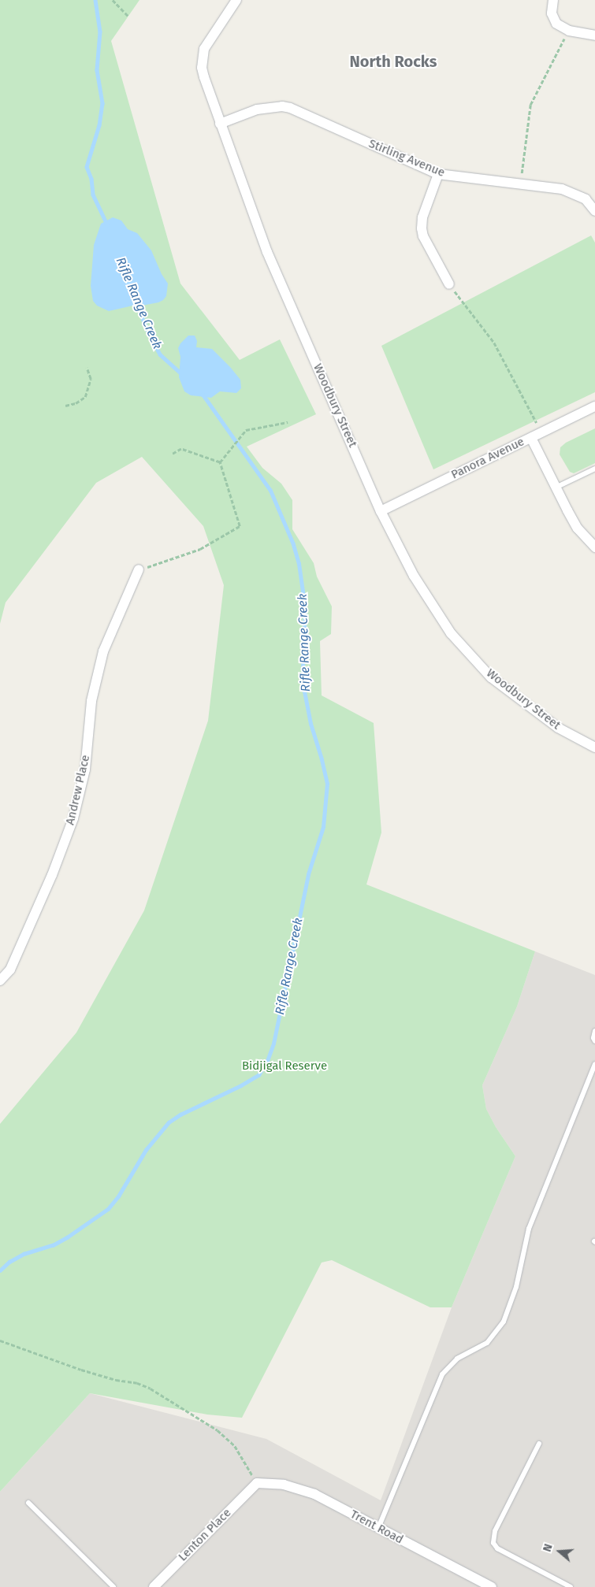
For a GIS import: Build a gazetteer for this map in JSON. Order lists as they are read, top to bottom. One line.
{"streets":{"street":["Stirling Avenue","Woodbury Street","Panora Avenue","Andrew Place","Trent Road","Lenton Place"]},"crossings":[["Stirling Avenue","Woodbury Street"],["Woodbury Street","Panora Avenue"],["Trent Road","Lenton Place"]],"districts":["North Rocks"],"water":["Rifle Range Creek"],"parks":["Bidjigal Reserve"],"north":"left"}
